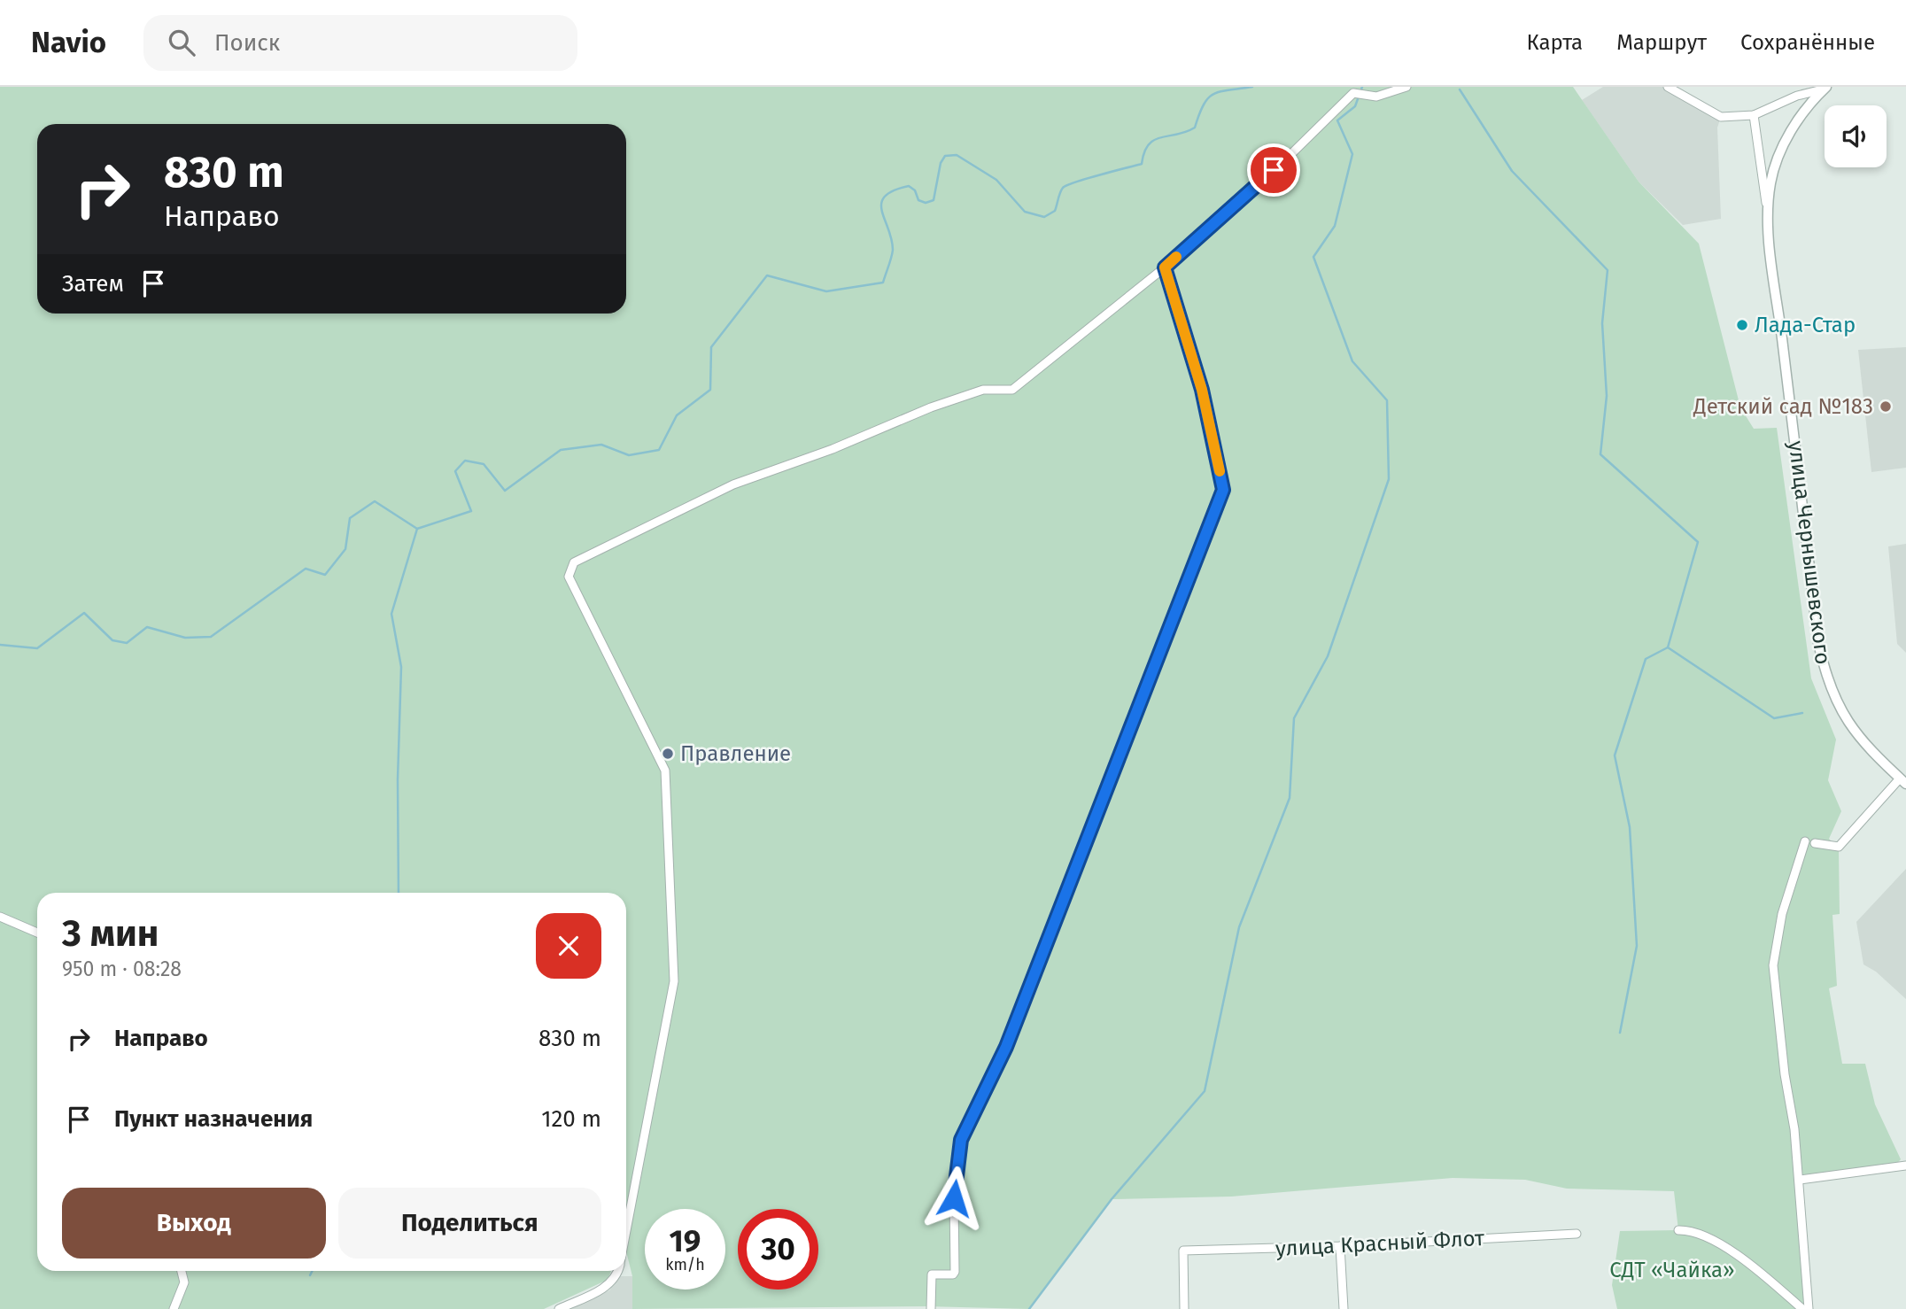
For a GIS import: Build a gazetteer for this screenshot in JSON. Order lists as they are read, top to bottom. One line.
{"streets":{"street":["улица Чернышевского","улица Красный Флот"]},"parks":["СДТ «Чайка»"],"places":["Лада-Стар","Детский сад №183","Правление"],"page":{"header":"Navio","search":"Поиск","nav":["Карта","Маршрут","Сохранённые"],"turn":["830 m","Направо"],"then":"Затем","heading":["3 мин","950 m · 08:28"],"list":[{"name":"Направо","value":"830 m"},{"name":"Пункт назначения","value":"120 m"}],"buttons":["Выход","Поделиться"],"speed":"19 km/h","limit":"30"}}
